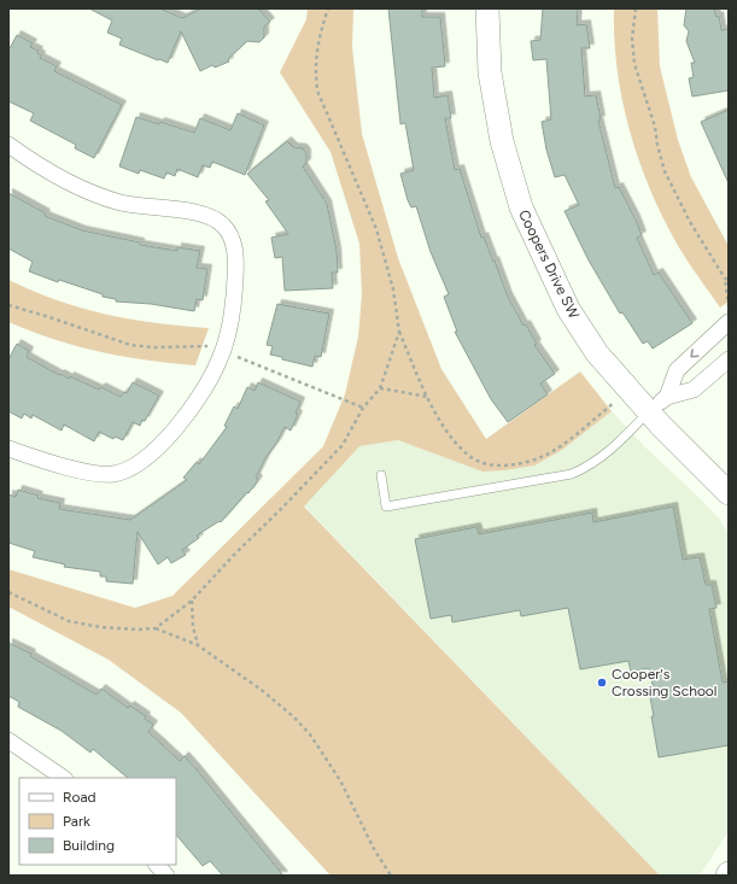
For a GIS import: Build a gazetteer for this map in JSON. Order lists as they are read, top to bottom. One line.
{"streets":{"street":["Coopers Drive SW"]},"places":["Cooper's Crossing School"],"legend":["Road","Park","Building"]}
